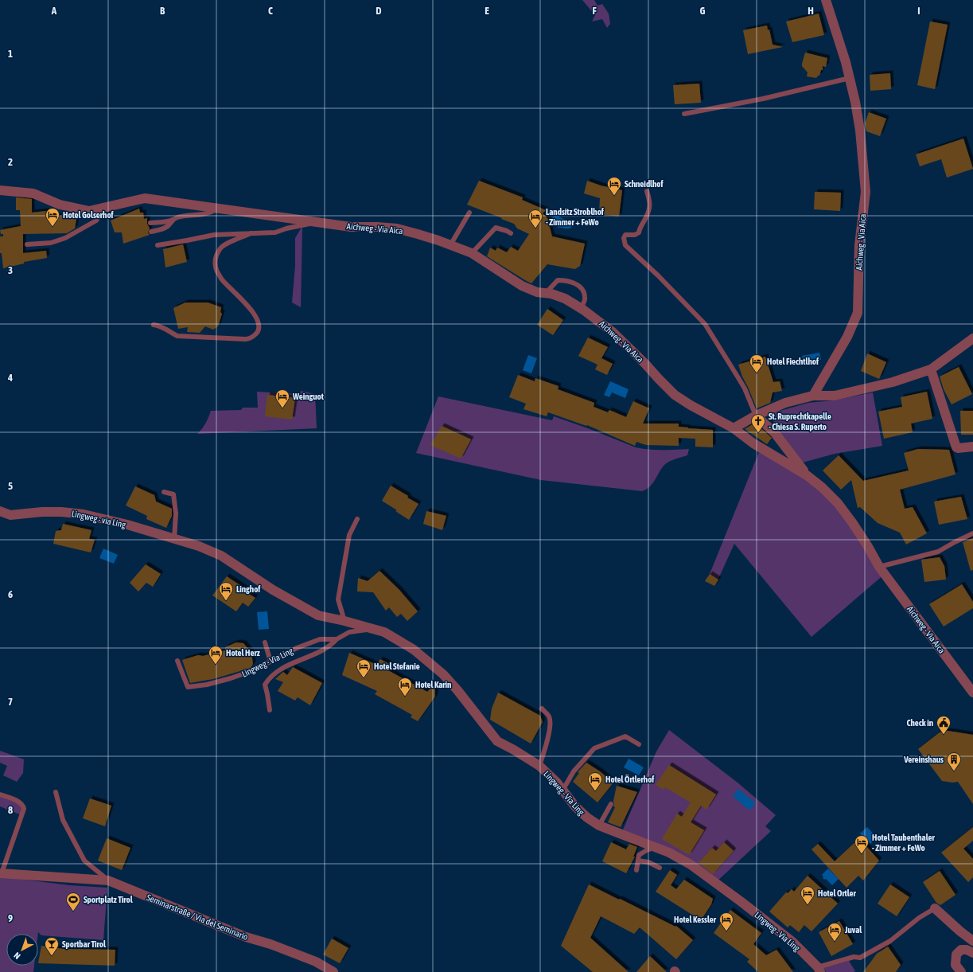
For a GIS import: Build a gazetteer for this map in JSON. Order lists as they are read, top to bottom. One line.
{"streets":{"street":["Aichweg - Via Aica","Lingweg - via Ling","Lingweg - Via Ling","Seminarstraße / Via del Seminario"]},"crossings":[["Lingweg - via Ling","Lingweg - Via Ling"]],"places":{"hotel":["Schneidlhof","Hotel Golserhof","Landsitz Stroblhof - Zimmer + FeWo","Hotel Fiechtlhof","Weinguot","Linghof","Hotel Herz","Hotel Stefanie","Hotel Karin","Hotel Örtlerhof","Hotel Taubenthaler - Zimmer + FeWo","Hotel Ortler","Hotel Kessler","Juval"],"church":["St. Ruprechtkapelle - Chiesa S. Ruperto"],"public building":["Check in"],"building":["Vereinshaus"],"sports":["Sportplatz Tirol"],"bar":["Sportbar Tirol"]},"north":"bottom left","grid":{"columns":["A","B","C","D","E","F","G","H","I"],"rows":["1","2","3","4","5","6","7","8","9"]}}
